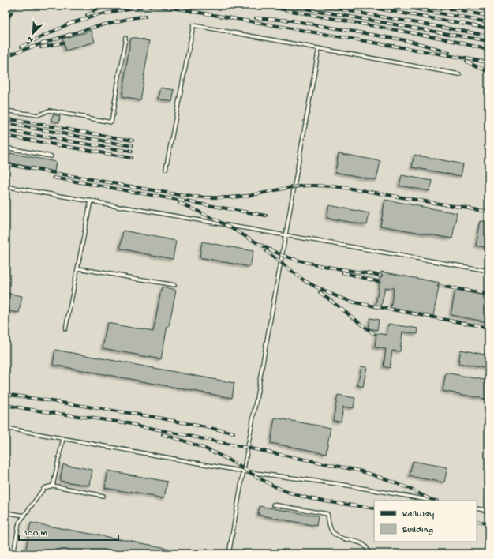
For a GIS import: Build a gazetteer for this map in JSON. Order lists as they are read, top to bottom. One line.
{"legend":["Railway","Building"],"scale_bar":"100 m","north":"bottom left"}
